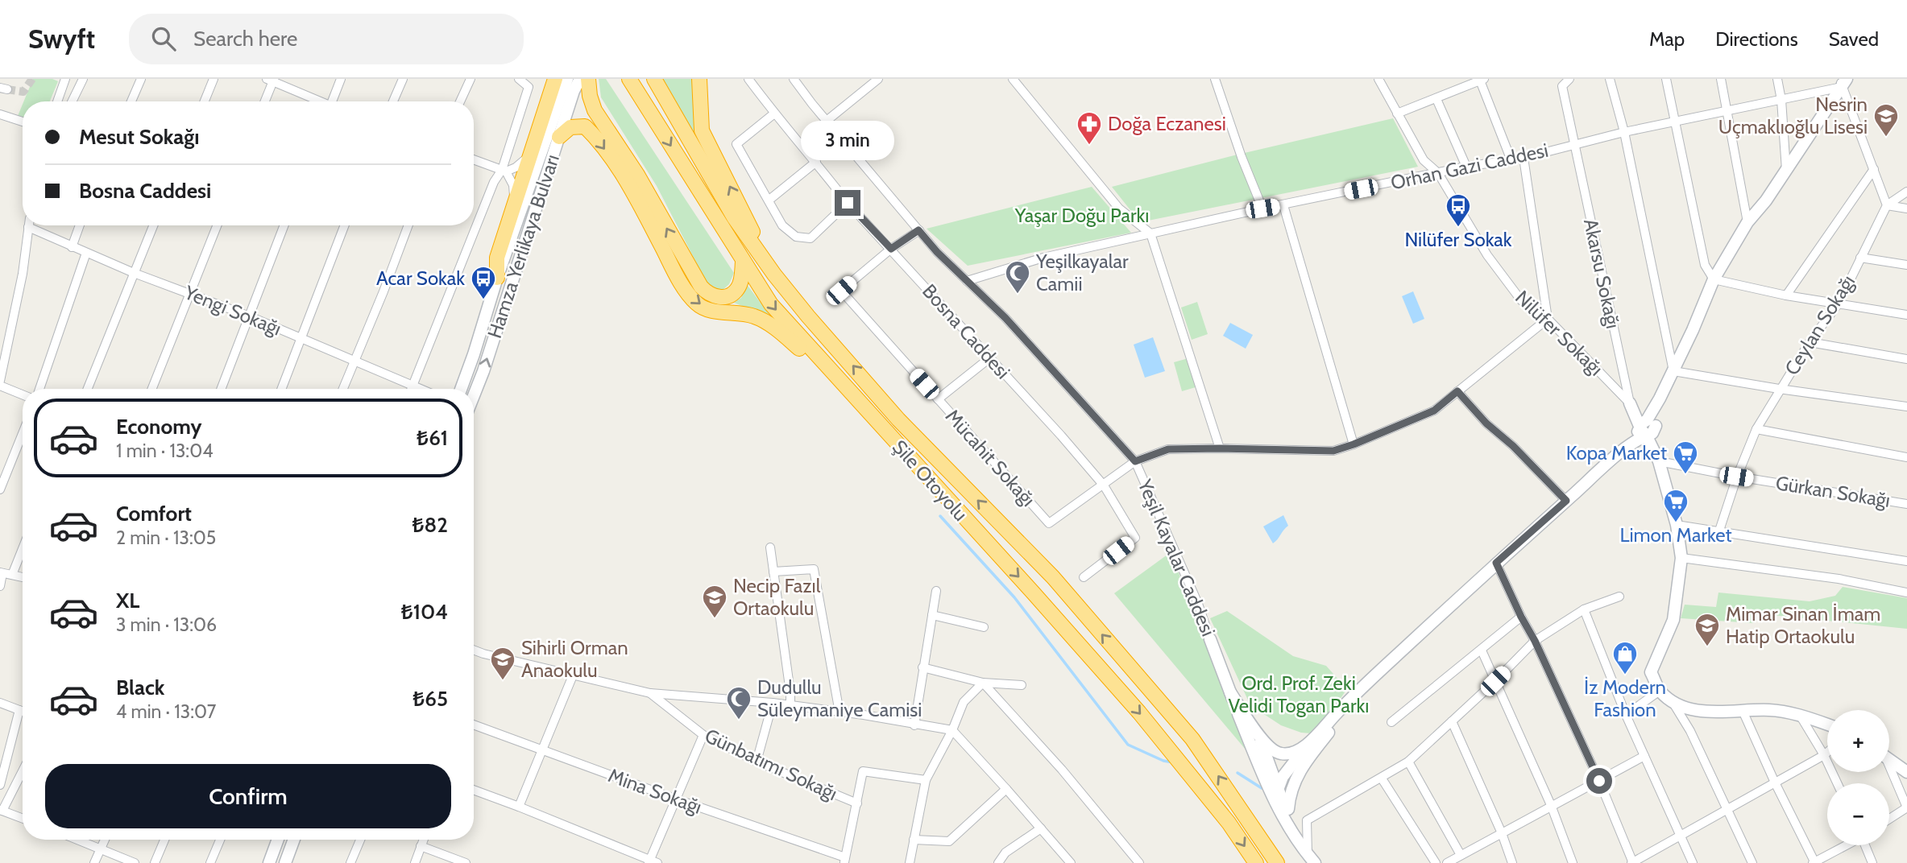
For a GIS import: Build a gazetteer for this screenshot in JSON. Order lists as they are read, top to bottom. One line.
{"streets":{"highway":["Şile Otoyolu"],"street":["Orhan Gazi Caddesi","Hamza Yerlikaya Bulvarı","Akarsu Sokağı","Yengi Sokağı","Ceylan Sokağı","Bosna Caddesi","Nilüfer Sokağı","Mücahit Sokağı","Gürkan Sokağı","Yeşil Kayalar Caddesi","Günbatımı Sokağı","Mina Sokağı"]},"crossings":[["Orhan Gazi Caddesi","Akarsu Sokağı"],["Orhan Gazi Caddesi","Nilüfer Sokağı"],["Orhan Gazi Caddesi","Yeşil Kayalar Caddesi"],["Akarsu Sokağı","Nilüfer Sokağı"],["Ceylan Sokağı","Gürkan Sokağı"],["Bosna Caddesi","Mücahit Sokağı"],["Mücahit Sokağı","Yeşil Kayalar Caddesi"]],"parks":["Yaşar Doğu Parkı","Ord. Prof. Zeki Velidi Togan Parkı"],"places":{"school or university":["Nesrin Uçmaklıoğlu Lisesi","Necip Fazıl Ortaokulu","Mimar Sinan İmam Hatip Ortaokulu","Sihirli Orman Anaokulu"],"pharmacy":["Doğa Eczanesi"],"bus stop":["Nilüfer Sokak","Acar Sokak"],"mosque":["Yeşilkayalar Camii","Dudullu Süleymaniye Camisi"],"supermarket":["Kopa Market","Limon Market"],"shop":["İz Modern Fashion"]},"page":{"header":"Swyft","search":"Search here","nav":["Map","Directions","Saved"],"banner":["Mesut Sokağı","Bosna Caddesi"],"bubble":"3 min","list":[{"name":"Economy","note":"1 min · 13:04","value":"₺61"},{"name":"Comfort","note":"2 min · 13:05","value":"₺82"},{"name":"XL","note":"3 min · 13:06","value":"₺104"},{"name":"Black","note":"4 min · 13:07","value":"₺65"}],"map_buttons":["+","−"],"buttons":"Confirm"}}
